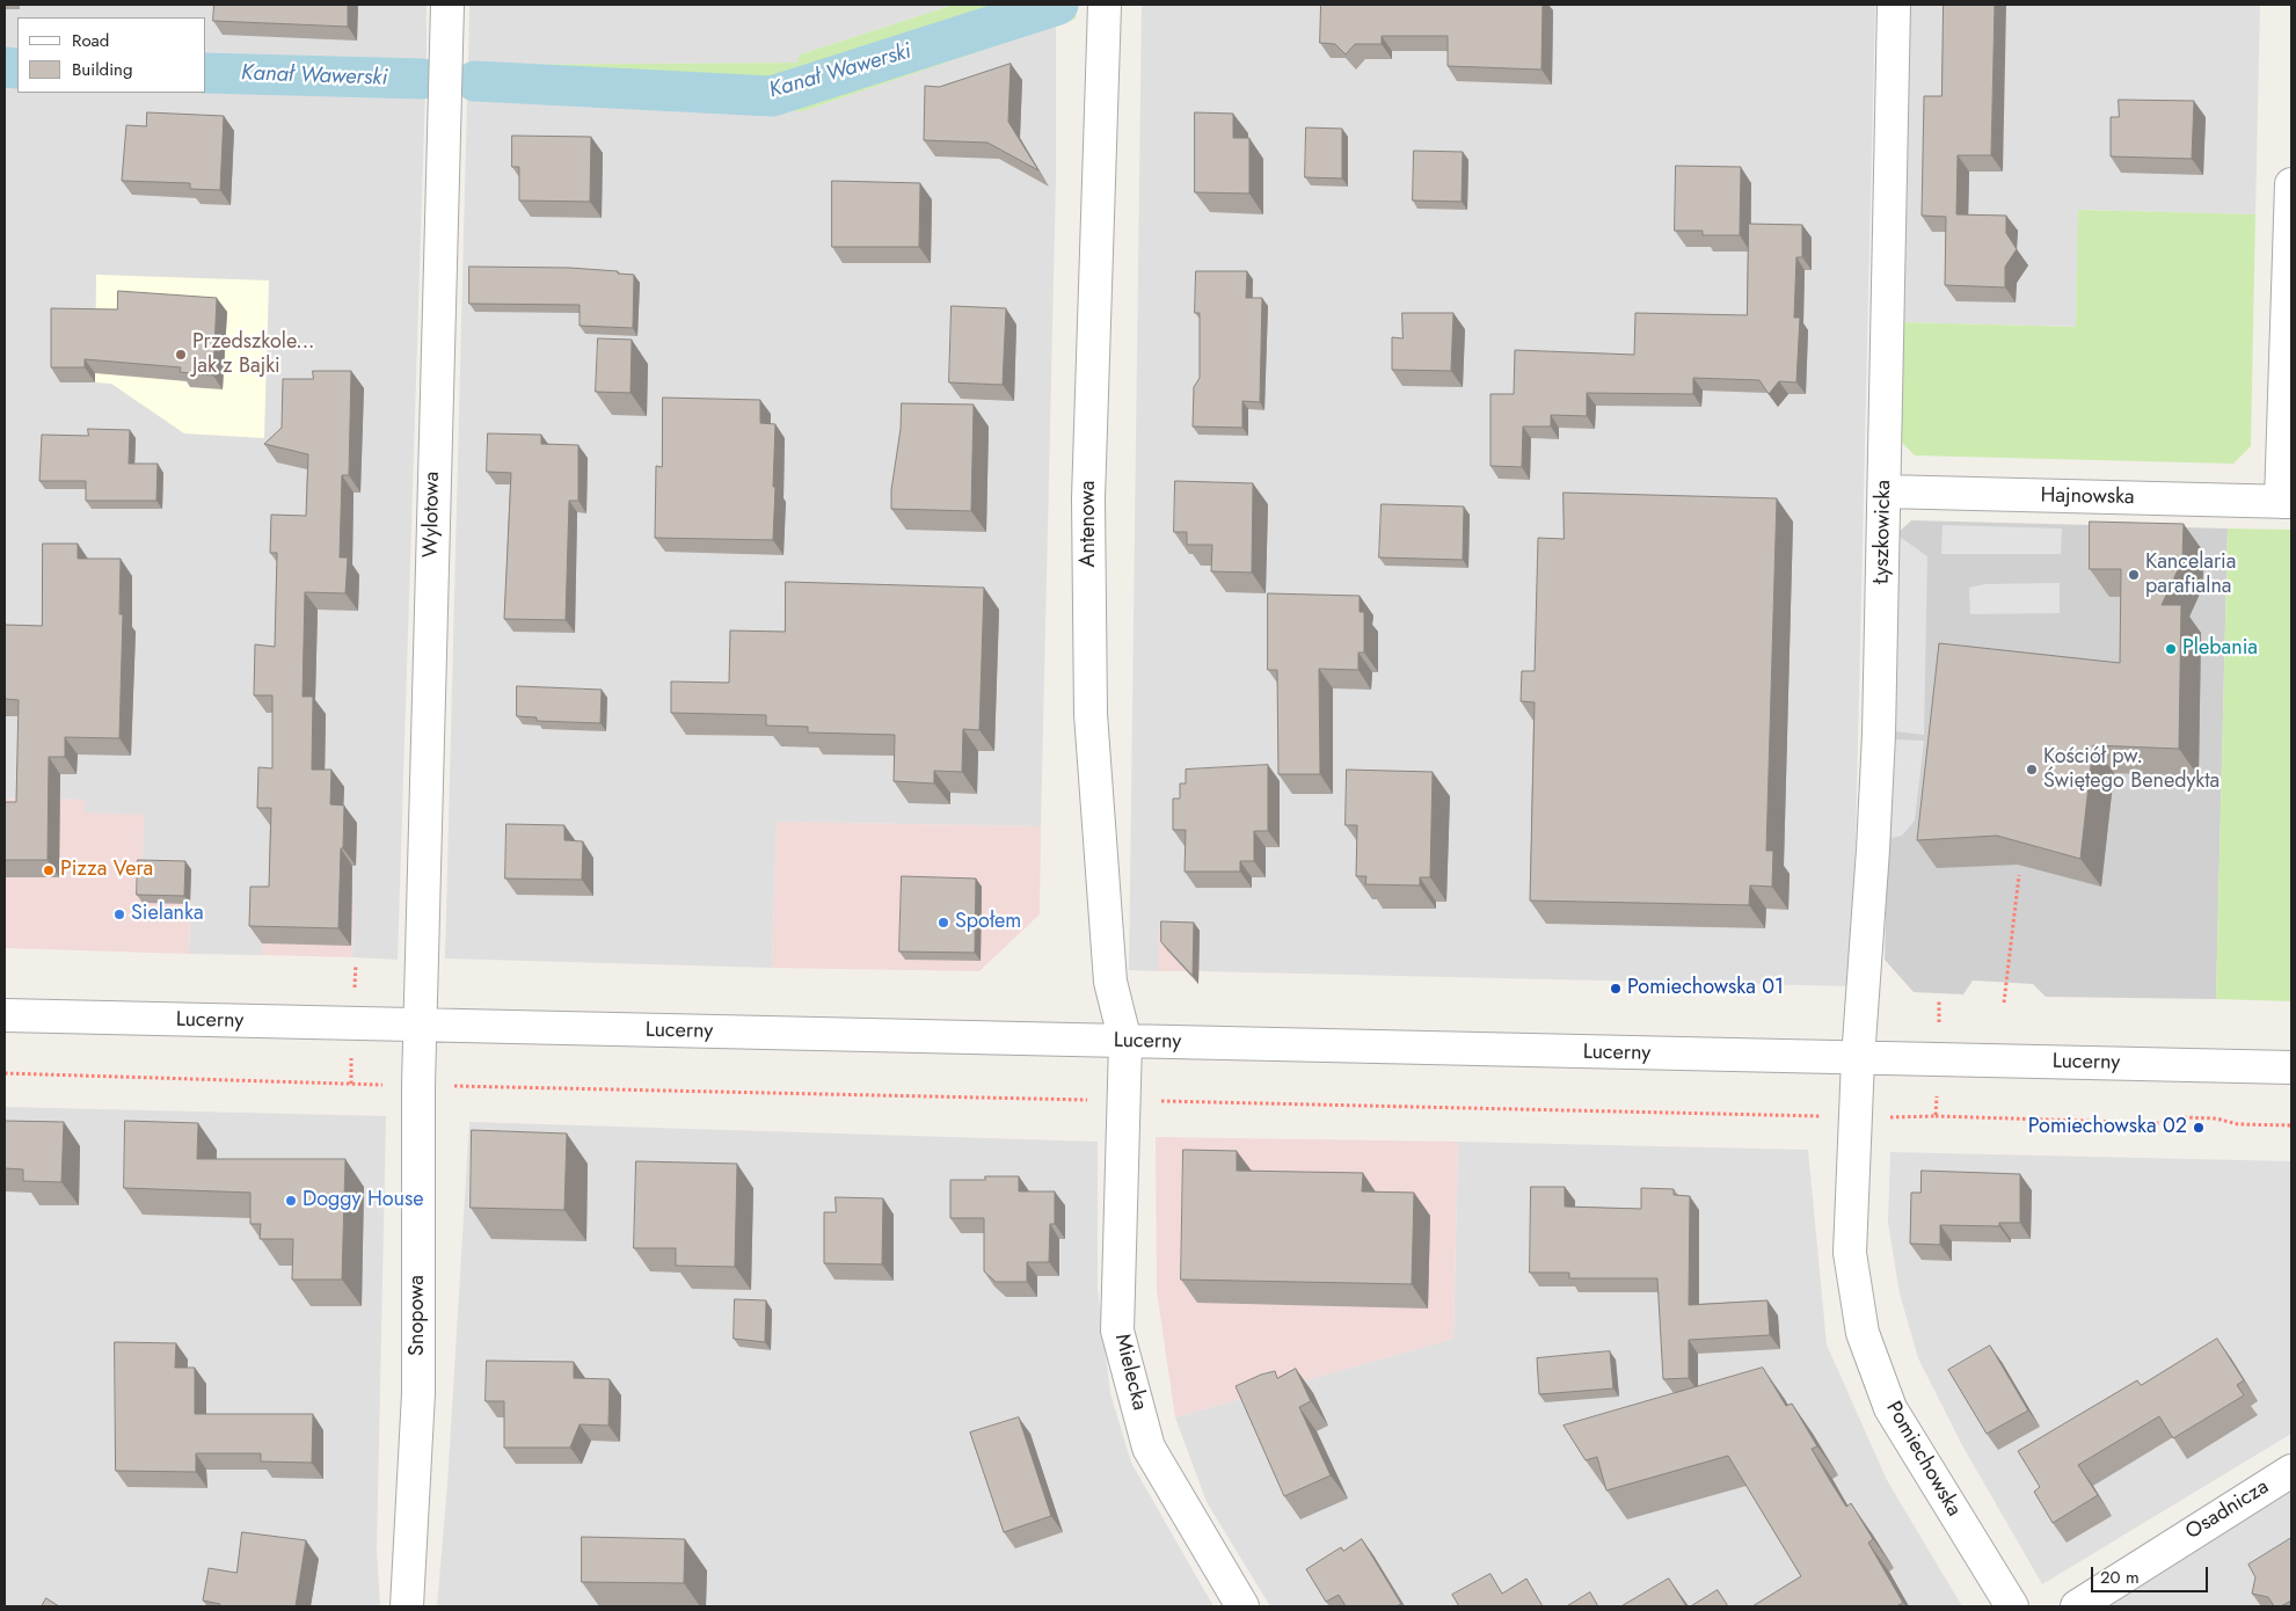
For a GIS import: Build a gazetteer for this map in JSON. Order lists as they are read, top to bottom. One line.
{"streets":{"street":["Hajnowska","Wylotowa","Antenowa","Łyszkowicka","Lucerny","Snopowa","Mielecka","Pomiechowska","Osadnicza"]},"crossings":[["Hajnowska","Łyszkowicka"],["Wylotowa","Lucerny"],["Wylotowa","Snopowa"],["Antenowa","Lucerny"],["Antenowa","Mielecka"],["Łyszkowicka","Lucerny"],["Łyszkowicka","Pomiechowska"],["Lucerny","Snopowa"],["Lucerny","Mielecka"],["Lucerny","Pomiechowska"]],"water":["Kanał Wawerski"],"places":["Przedszkole... Jak z Bajki","Kancelaria parafialna","Plebania","Kościół pw. Świętego Benedykta","Pizza Vera","Sielanka","Społem","Pomiechowska 01","Pomiechowska 02","Doggy House"],"legend":["Road","Building"],"scale_bar":"20 m"}
